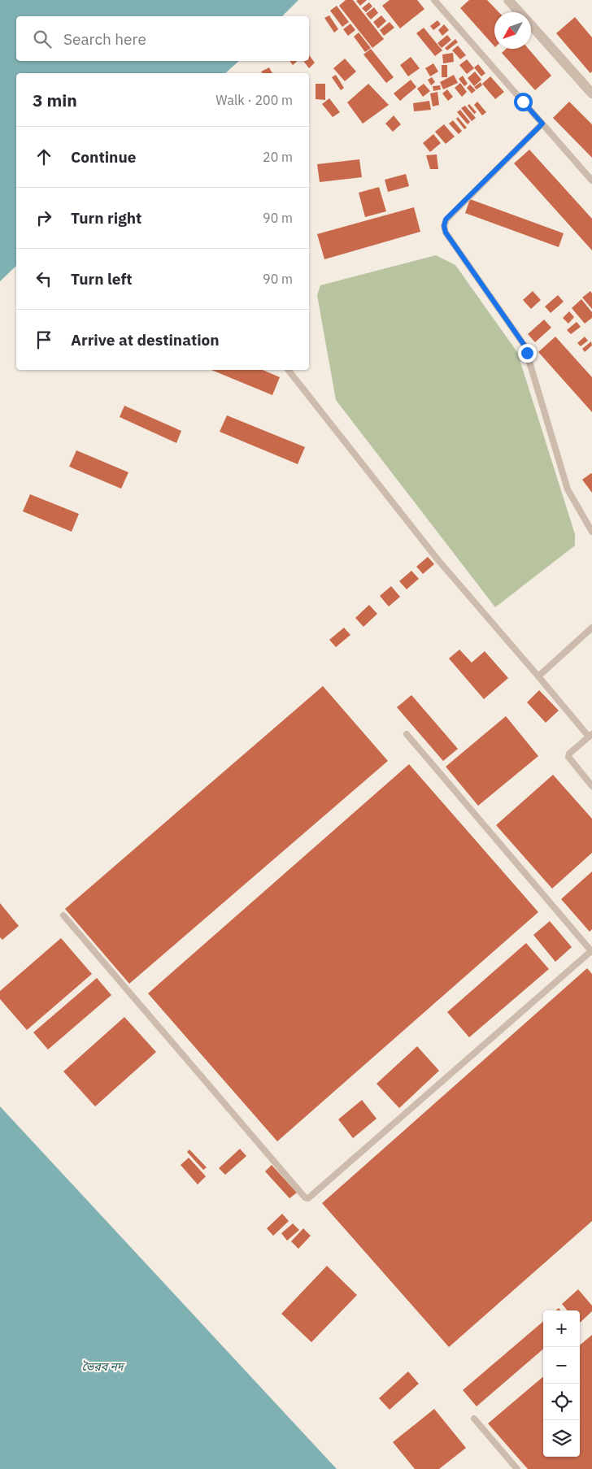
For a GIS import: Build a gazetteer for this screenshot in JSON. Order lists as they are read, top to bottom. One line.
{"water":["ভৈরব নদ"],"north":"bottom left","page":{"search":"Search here","heading":["3 min","Walk · 200 m"],"list":[["Continue","20 m"],["Turn right","90 m"],["Turn left","90 m"],"Arrive at destination"],"map_buttons":["+","−"]}}
